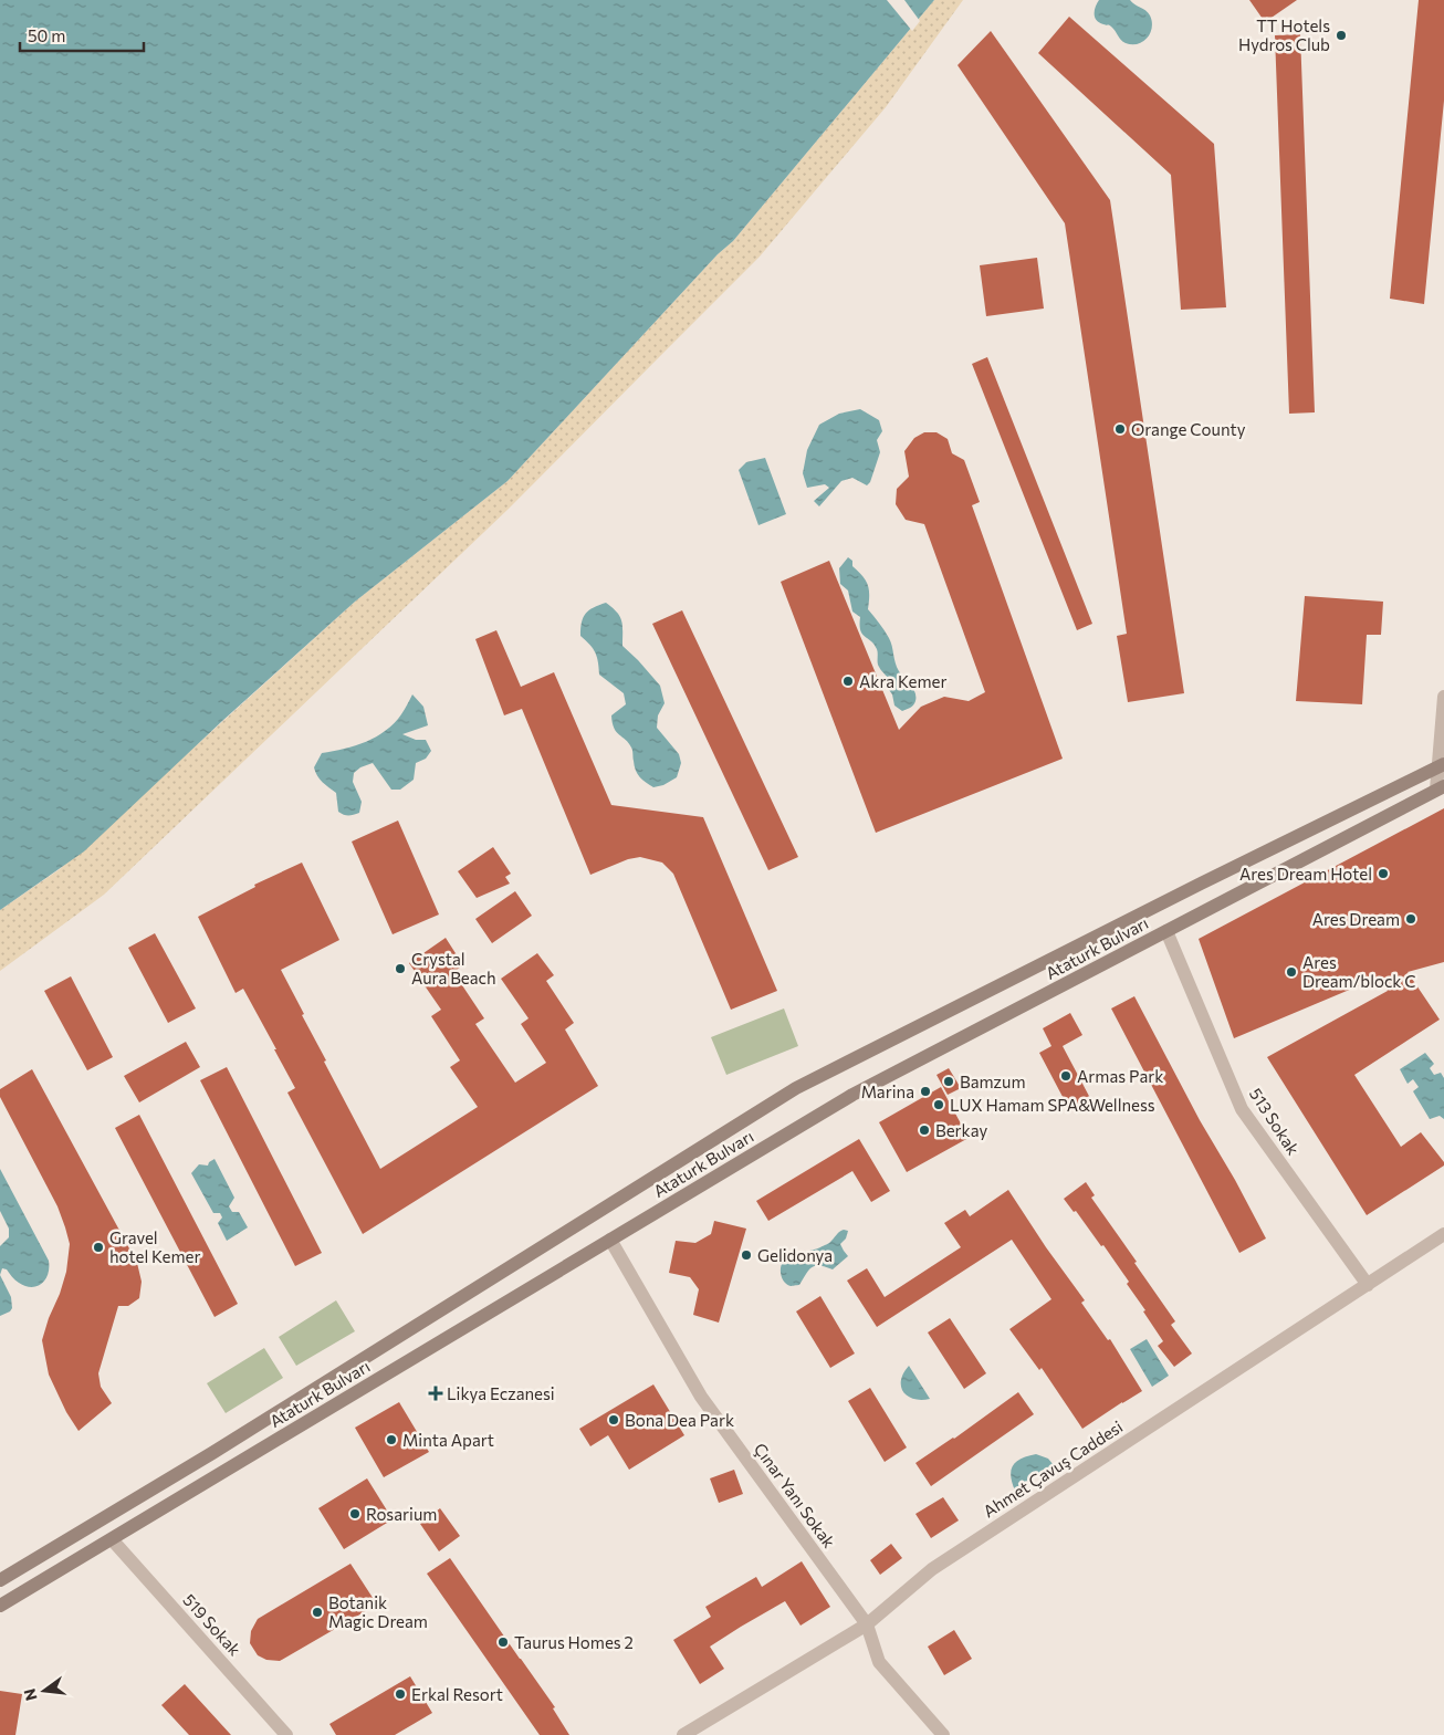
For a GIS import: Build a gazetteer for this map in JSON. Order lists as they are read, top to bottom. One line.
{"streets":{"main road":["Ataturk Bulvarı"],"street":["513 Sokak","Ahmet Çavuş Caddesi","Çınar Yanı Sokak","519 Sokak"]},"crossings":[["Ataturk Bulvarı","513 Sokak"],["Ataturk Bulvarı","Çınar Yanı Sokak"],["Ataturk Bulvarı","519 Sokak"],["513 Sokak","Ahmet Çavuş Caddesi"],["Ahmet Çavuş Caddesi","Çınar Yanı Sokak"]],"places":{"other":["TT Hotels Hydros Club","Orange County","Akra Kemer","Ares Dream Hotel","Ares Dream","Crystal Aura Beach","Ares Dream/block C","Armas Park","Bamzum","Marina","LUX Hamam SPA&Wellness","Berkay","Gravel hotel Kemer","Gelidonya","Bona Dea Park","Minta Apart","Rosarium","Botanik Magic Dream","Taurus Homes 2","Erkal Resort"],"health":["Likya Eczanesi"]},"scale_bar":"50 m","north":"left"}
